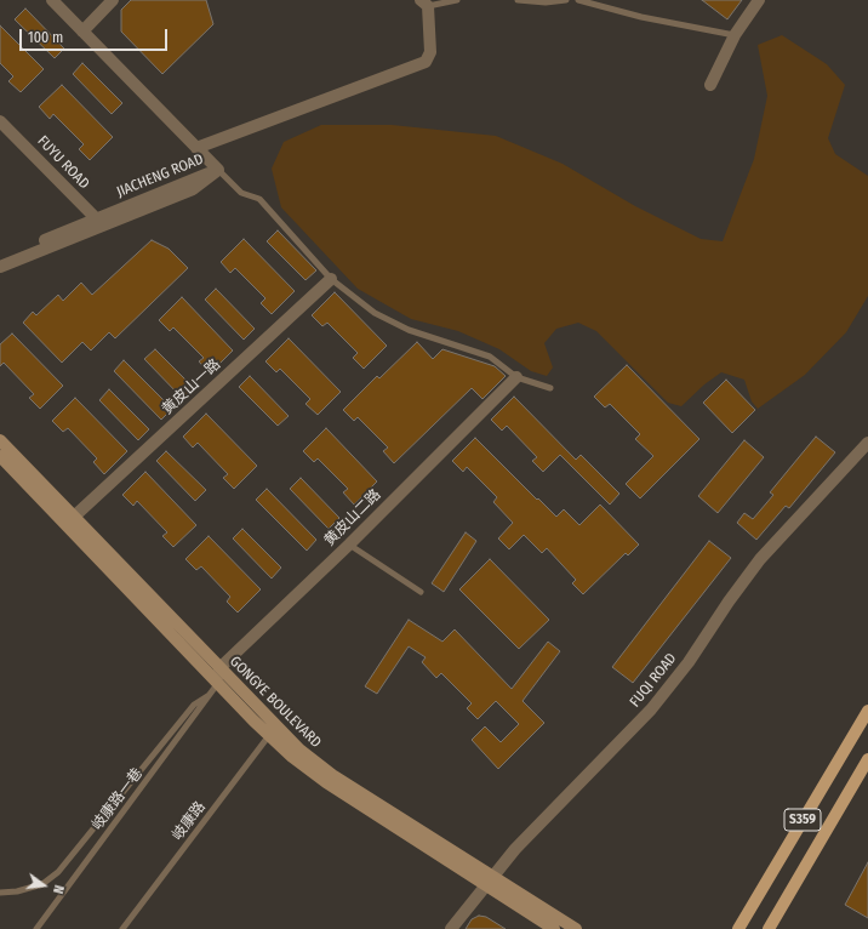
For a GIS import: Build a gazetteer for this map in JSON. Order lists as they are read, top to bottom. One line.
{"streets":{"main road":["S359"],"street":["FUYU ROAD","JIACHENG ROAD","黄皮山一路","黄皮山二路","FUQI ROAD","GONGYE BOULEVARD"],"lane":["岐康路一巷","岐康路"]},"crossings":[["FUYU ROAD","JIACHENG ROAD"],["黄皮山一路","GONGYE BOULEVARD"],["黄皮山二路","GONGYE BOULEVARD"],["FUQI ROAD","GONGYE BOULEVARD"],["GONGYE BOULEVARD","岐康路一巷"],["GONGYE BOULEVARD","岐康路"]],"scale_bar":"100 m","north":"right"}
